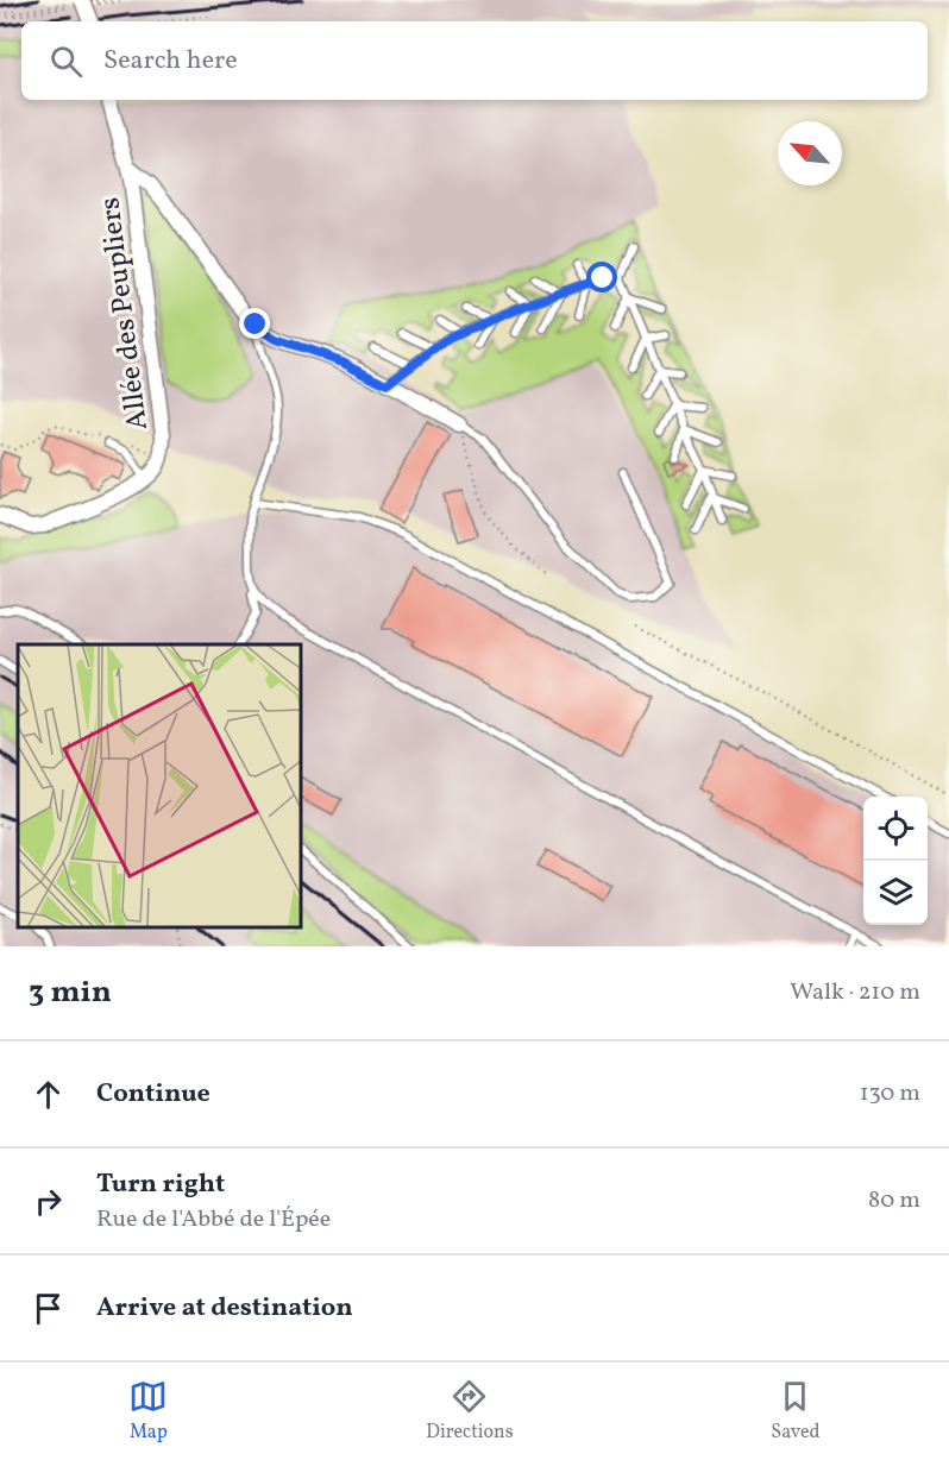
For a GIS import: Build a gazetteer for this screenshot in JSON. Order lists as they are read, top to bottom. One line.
{"streets":{"street":["Allée des Peupliers"]},"north":"top left","page":{"search":"Search here","heading":["3 min","Walk · 210 m"],"list":[["Continue","130 m"],["Turn right","Rue de l'Abbé de l'Épée","80 m"],"Arrive at destination"],"nav":["Map","Directions","Saved"]}}
